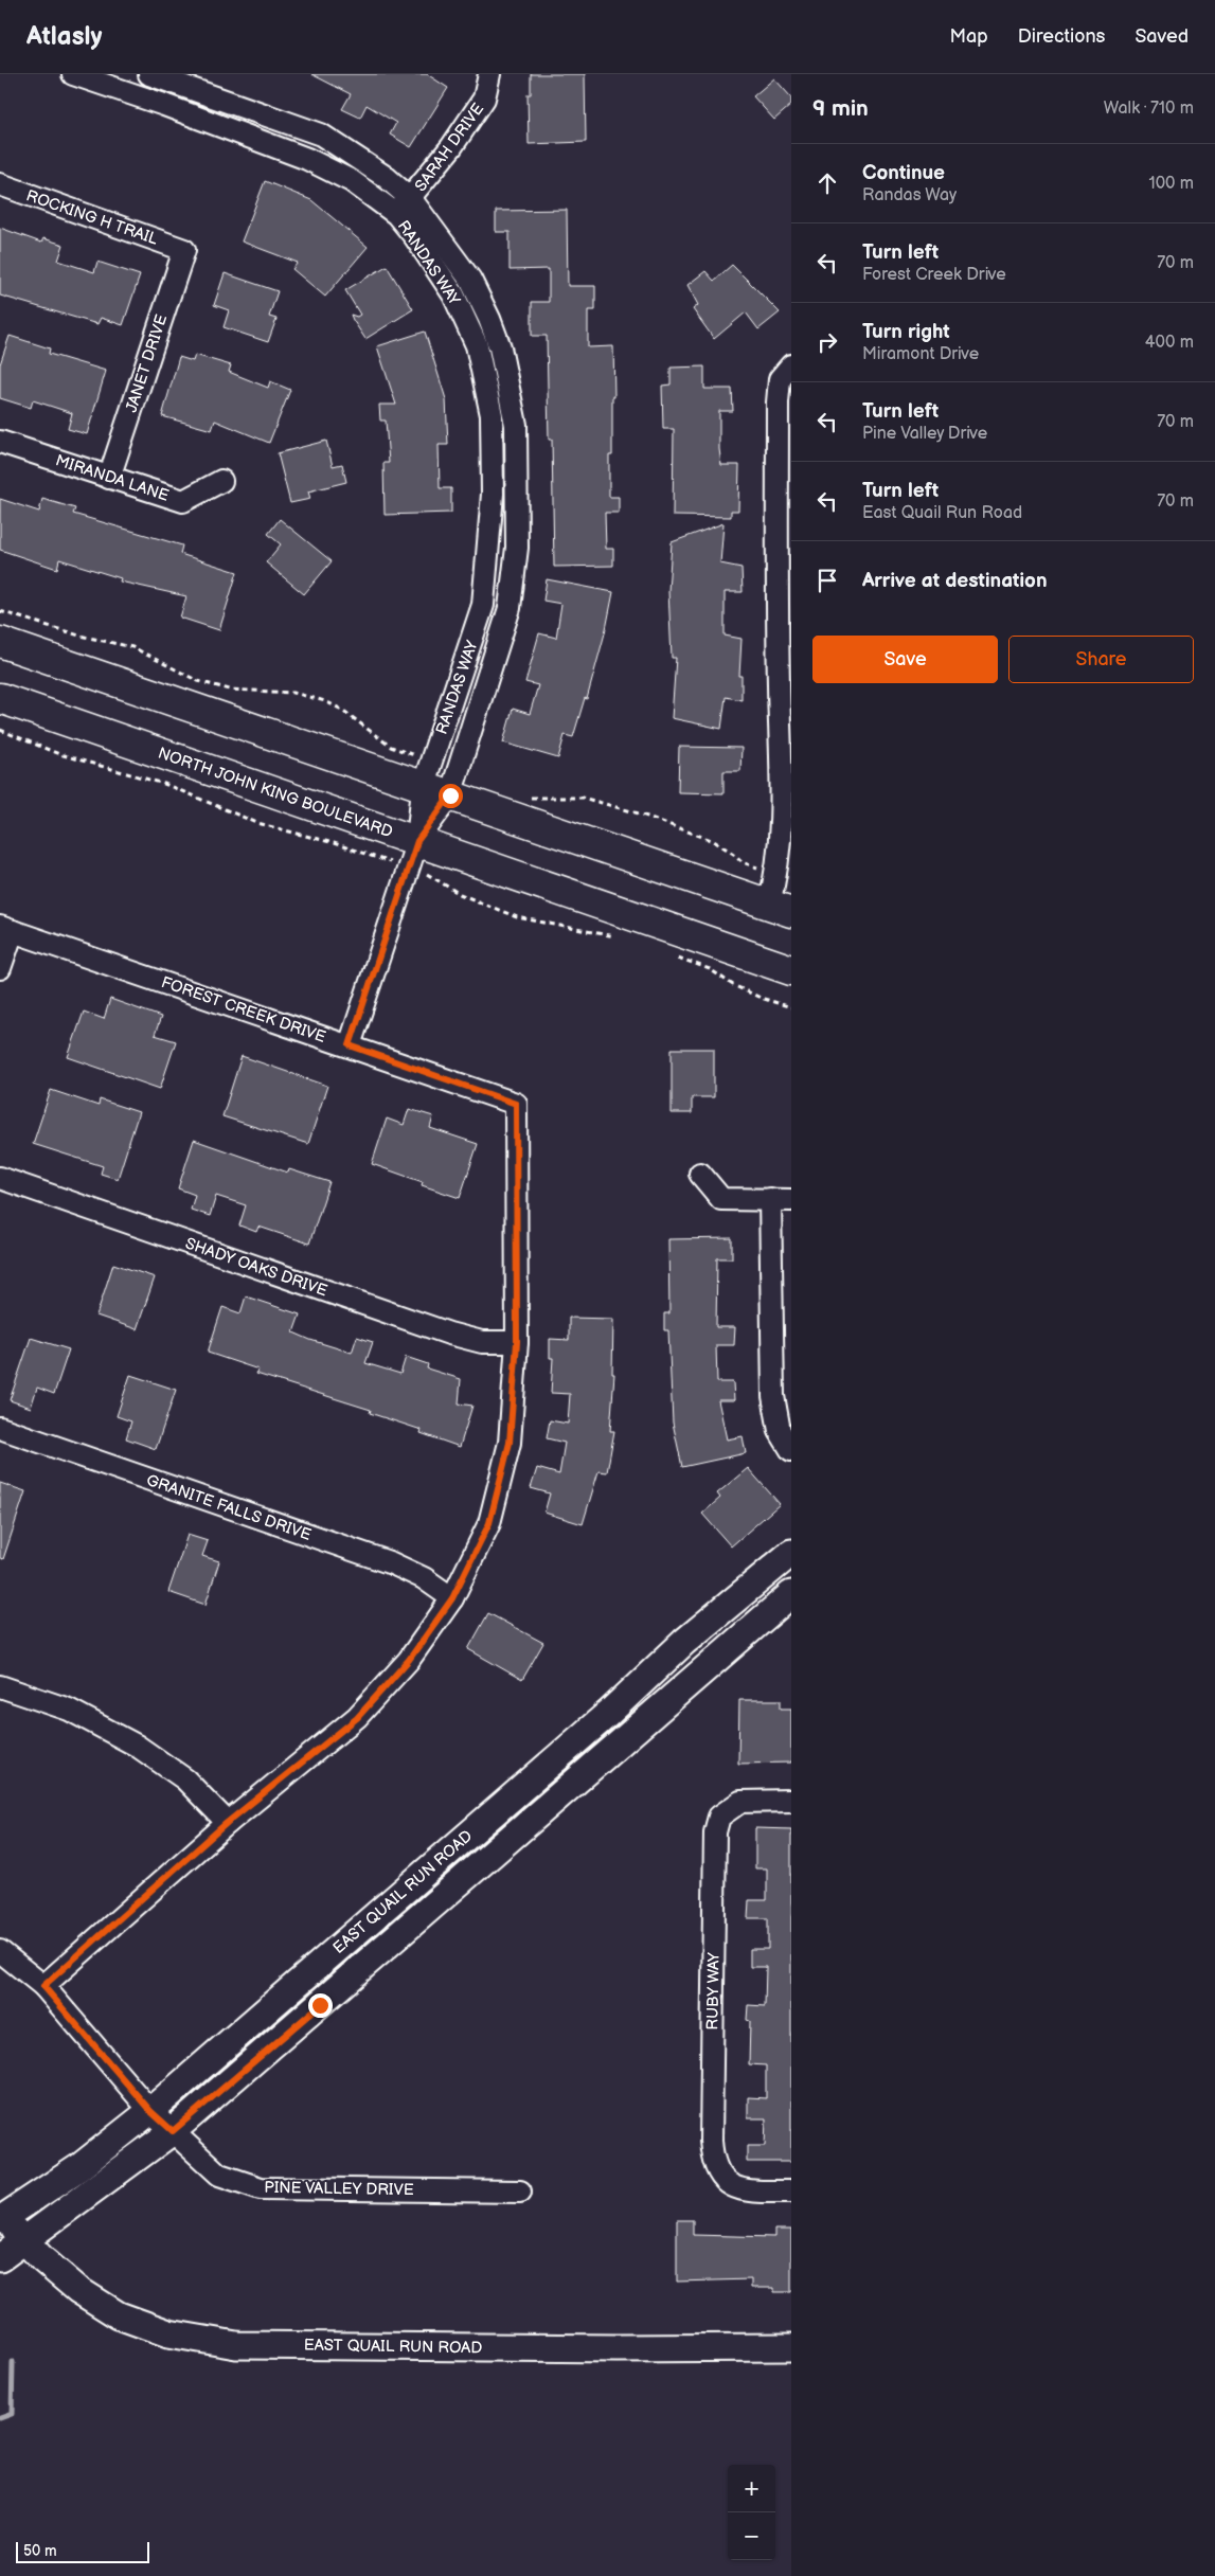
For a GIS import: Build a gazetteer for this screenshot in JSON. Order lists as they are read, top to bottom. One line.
{"streets":{"main road":["NORTH JOHN KING BOULEVARD"],"street":["SARAH DRIVE","ROCKING H TRAIL","RANDAS WAY","JANET DRIVE","MIRANDA LANE","FOREST CREEK DRIVE","SHADY OAKS DRIVE","GRANITE FALLS DRIVE","EAST QUAIL RUN ROAD","RUBY WAY","PINE VALLEY DRIVE"]},"crossings":[["SARAH DRIVE","RANDAS WAY"],["ROCKING H TRAIL","JANET DRIVE"],["RANDAS WAY","NORTH JOHN KING BOULEVARD"],["RANDAS WAY","FOREST CREEK DRIVE"],["JANET DRIVE","MIRANDA LANE"],["FOREST CREEK DRIVE","SHADY OAKS DRIVE"],["EAST QUAIL RUN ROAD","PINE VALLEY DRIVE"]],"scale_bar":"50 m","page":{"header":"Atlasly","nav":["Map","Directions","Saved"],"heading":["9 min","Walk · 710 m"],"list":[["Continue","Randas Way","100 m"],["Turn left","Forest Creek Drive","70 m"],["Turn right","Miramont Drive","400 m"],["Turn left","Pine Valley Drive","70 m"],["Turn left","East Quail Run Road","70 m"],"Arrive at destination"],"buttons":["Save","Share"],"map_buttons":["+","−"],"scale":"50 m"}}
